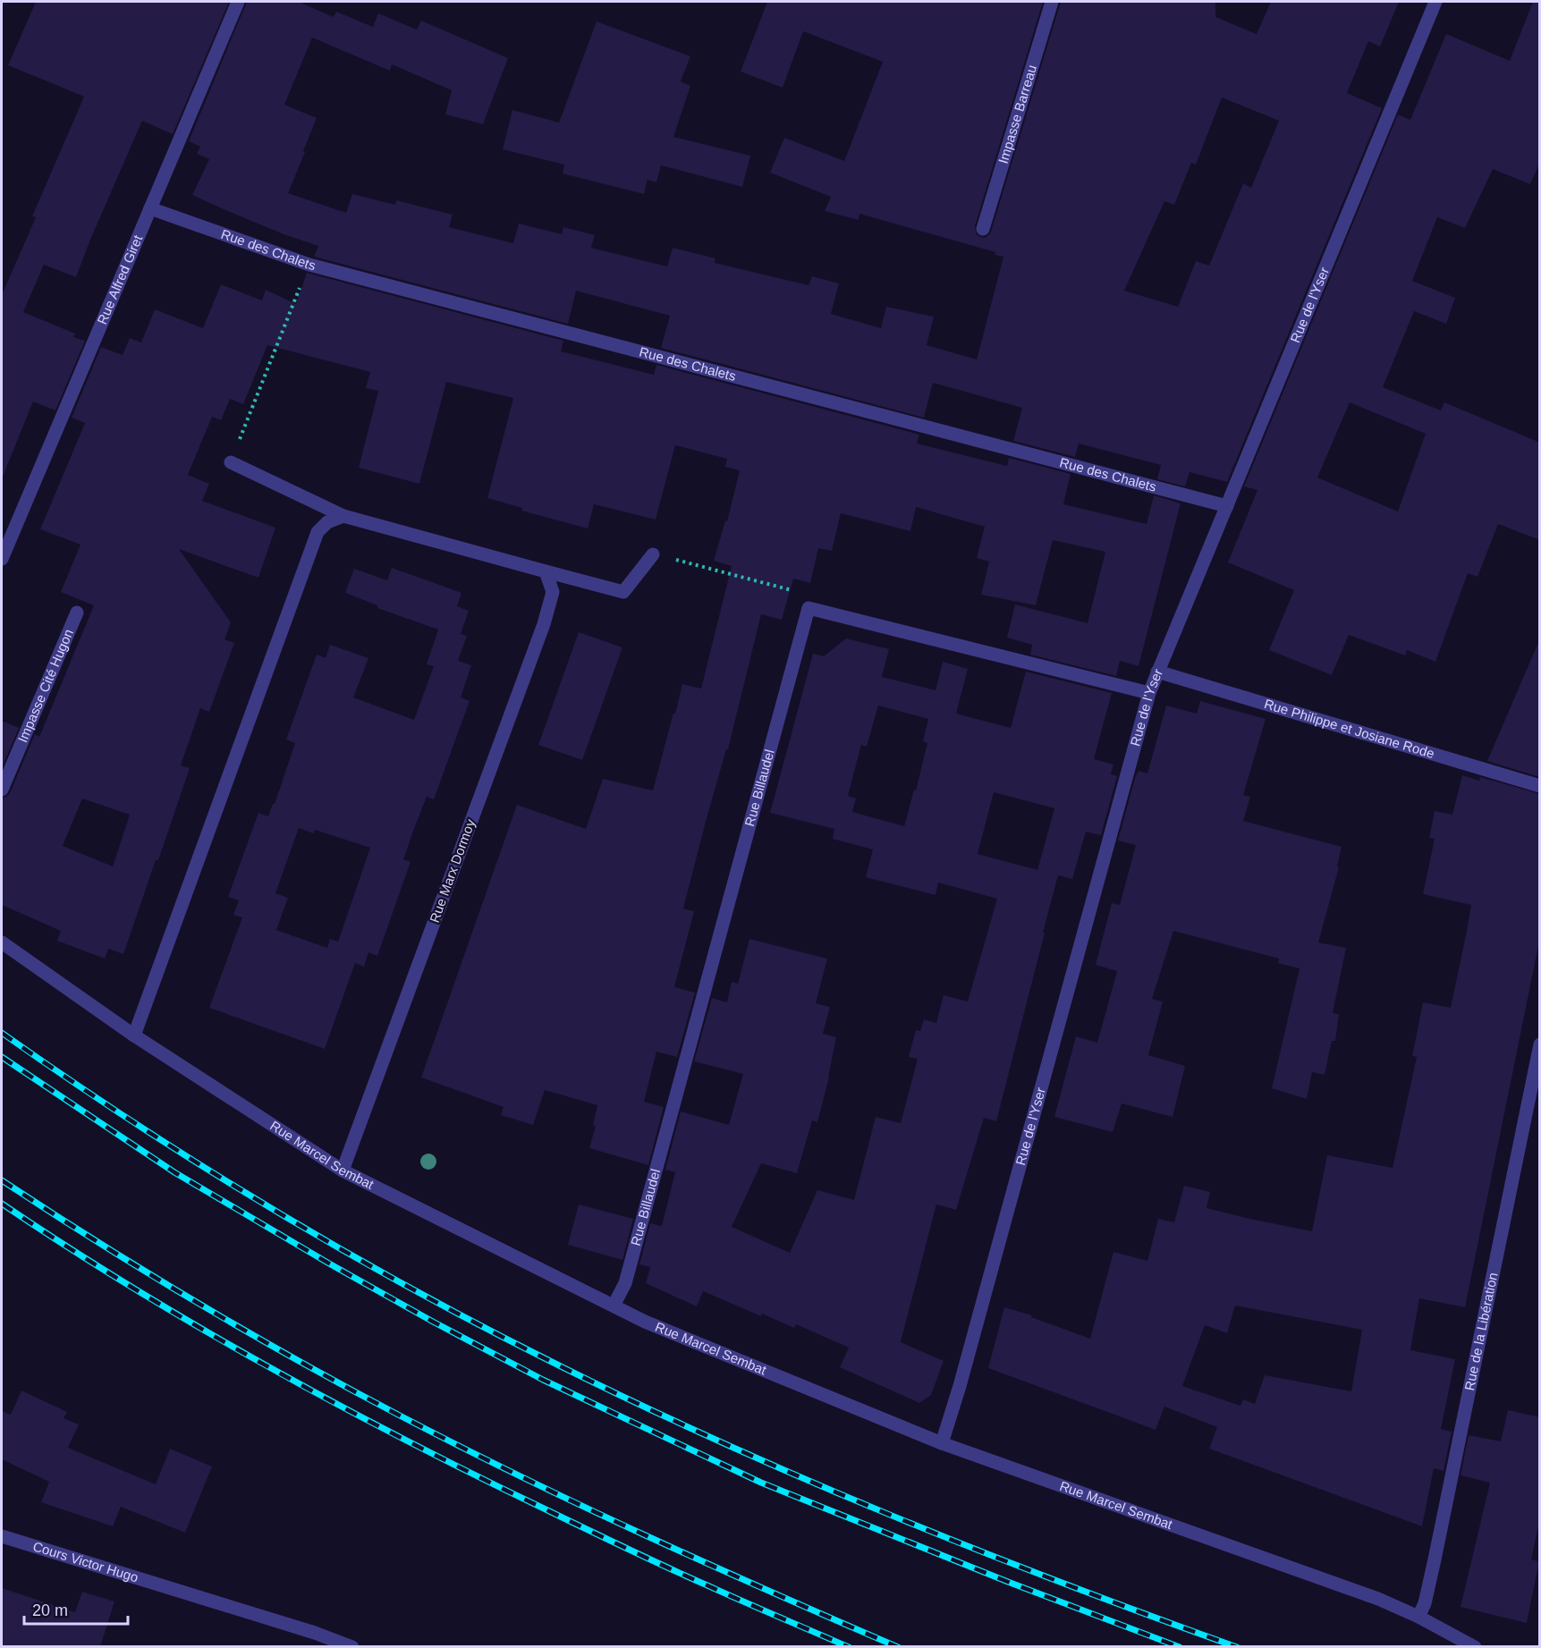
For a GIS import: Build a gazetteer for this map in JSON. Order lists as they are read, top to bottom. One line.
{"streets":{"street":["Impasse Barreau","Rue des Chalets","Rue Alfred Giret","Rue de l'Yser","Impasse Cité Hugon","Rue Philippe et Josiane Rode","Rue Billaudel","Rue Marx Dormoy","Rue Marcel Sembat","Rue de la Libération","Cours Victor Hugo"]},"crossings":[["Rue des Chalets","Rue Alfred Giret"],["Rue des Chalets","Rue de l'Yser"],["Rue de l'Yser","Rue Philippe et Josiane Rode"],["Rue de l'Yser","Rue Marcel Sembat"],["Rue Billaudel","Rue Marcel Sembat"],["Rue Marx Dormoy","Rue Marcel Sembat"],["Rue Marcel Sembat","Rue de la Libération"]],"scale_bar":"20 m"}
